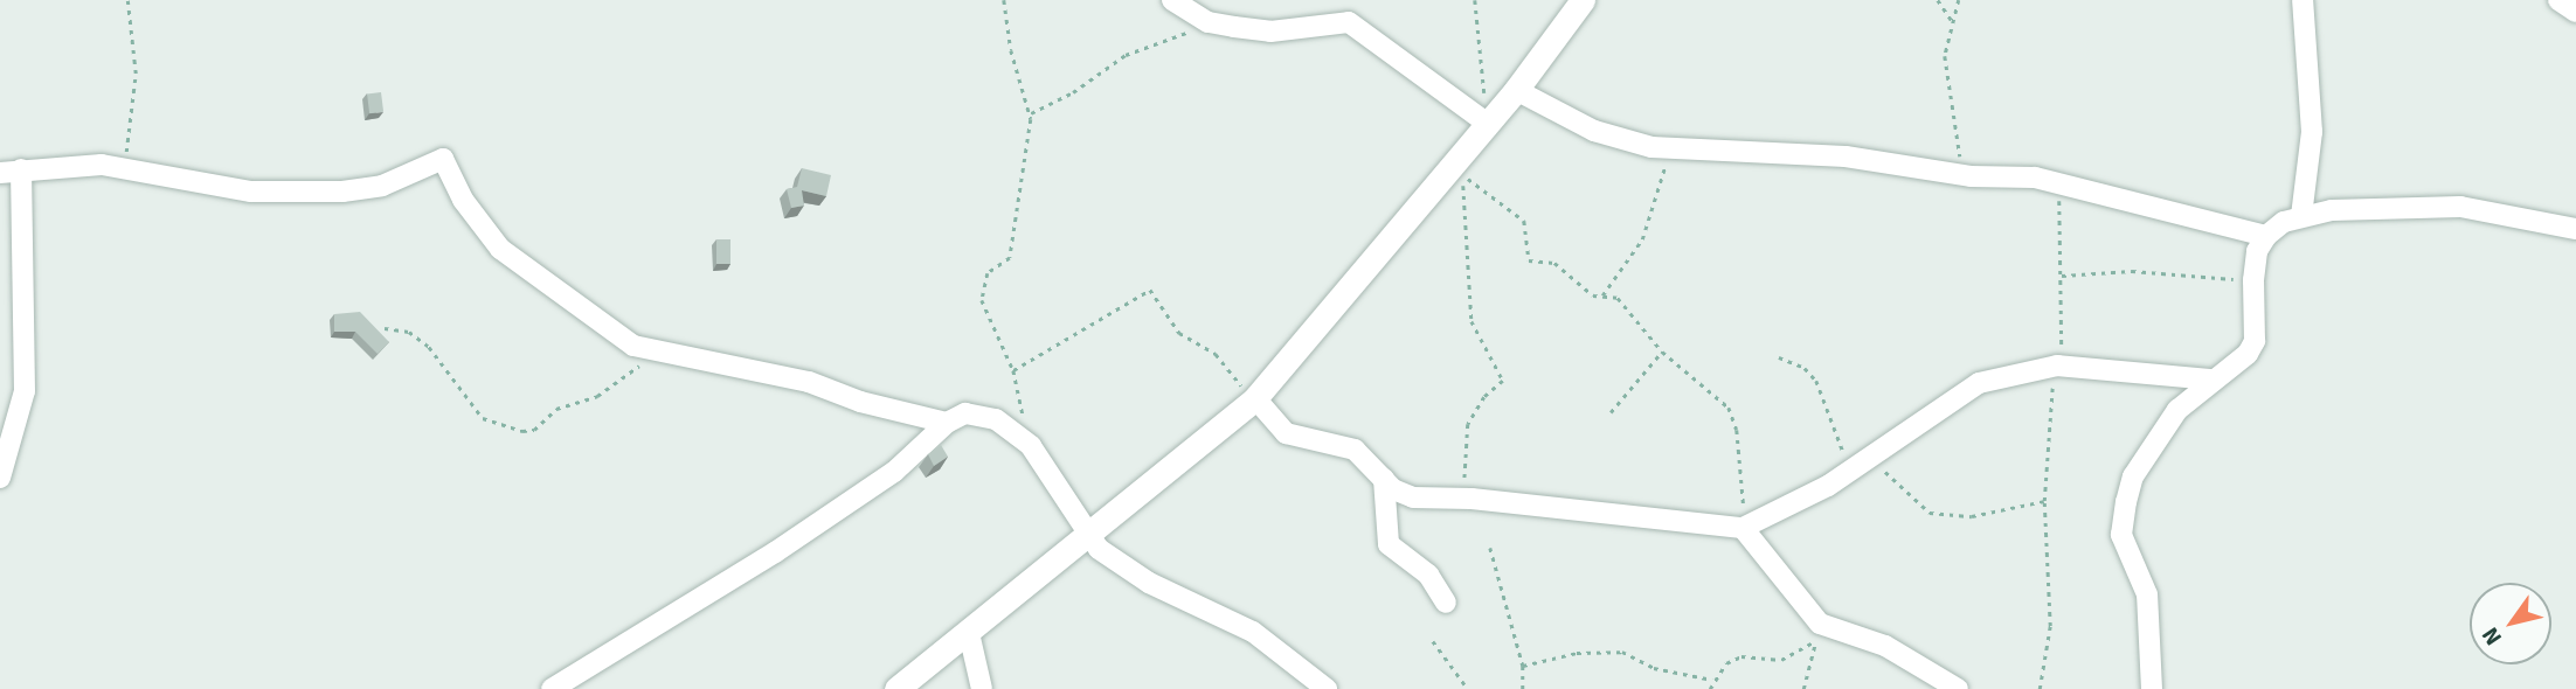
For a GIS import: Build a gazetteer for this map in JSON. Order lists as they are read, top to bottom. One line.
{"north":"bottom left"}
